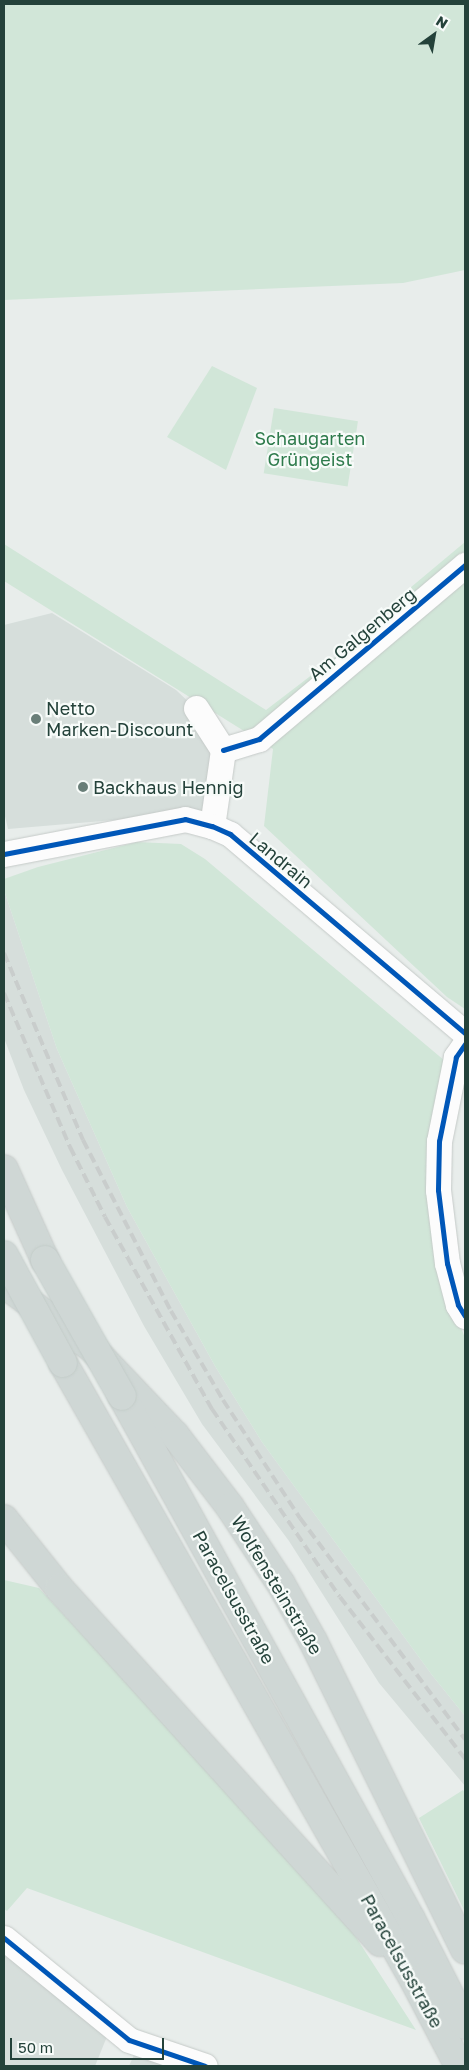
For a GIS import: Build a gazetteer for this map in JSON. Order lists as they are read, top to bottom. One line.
{"streets":{"main road":["Wolfensteinstraße","Paracelsusstraße"],"street":["Am Galgenberg","Landrain"]},"parks":["Schaugarten Grüngeist"],"places":["Netto Marken-Discount","Backhaus Hennig"],"scale_bar":"50 m","north":"top right"}
